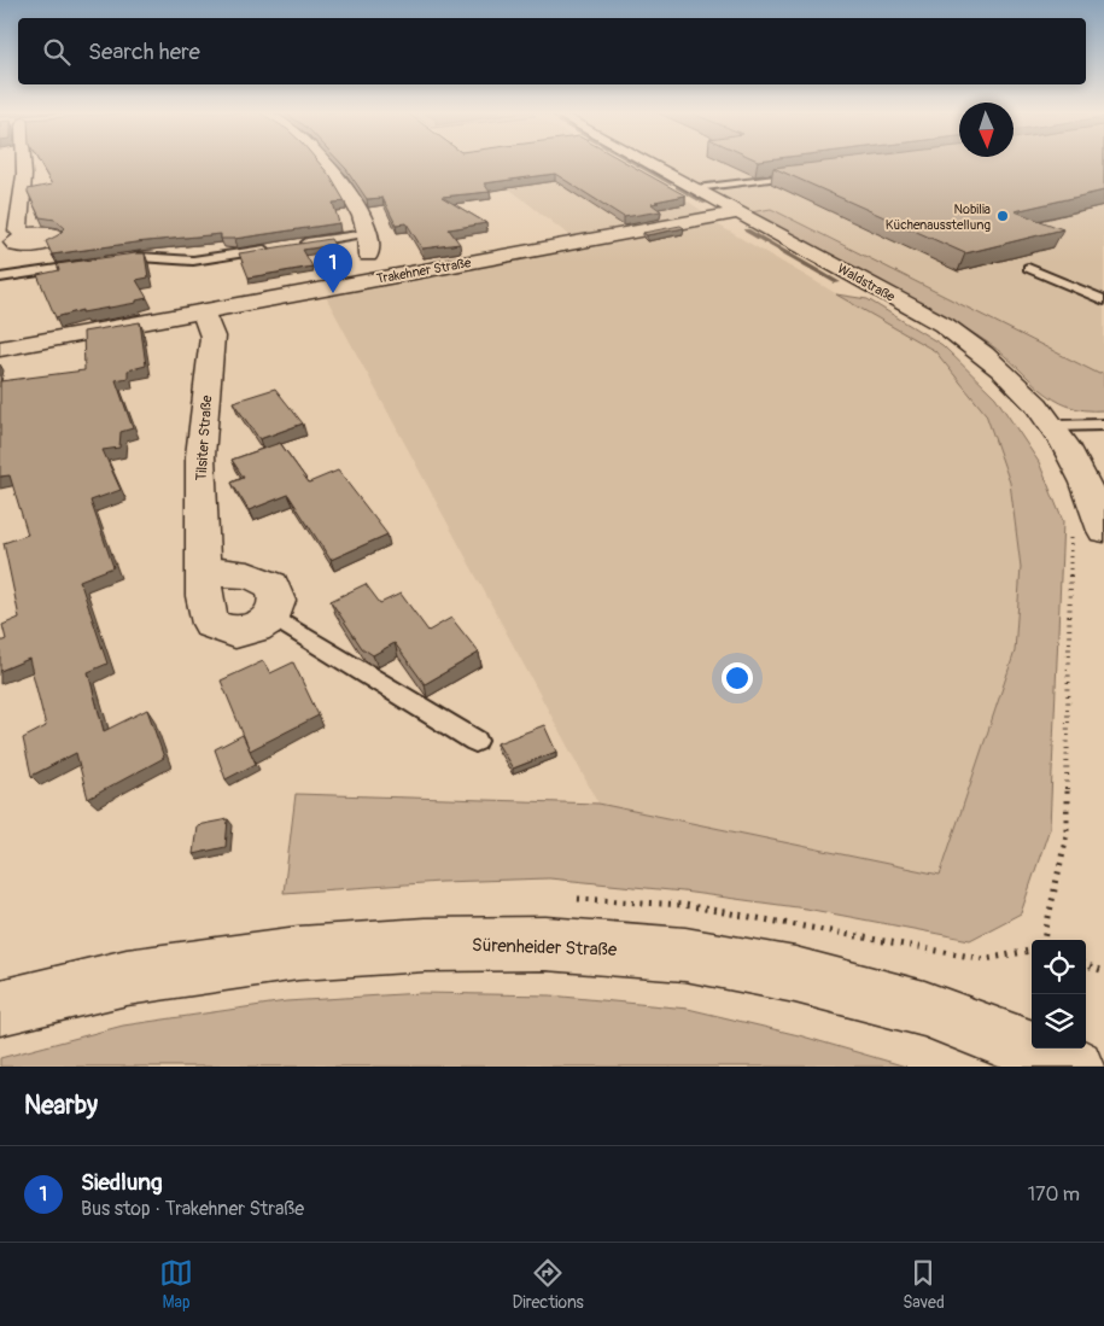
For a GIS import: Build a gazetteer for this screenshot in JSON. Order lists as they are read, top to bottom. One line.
{"streets":{"street":["Trakehner Straße","Waldstraße","Tilsiter Straße","Sürenheider Straße"]},"crossings":[["Trakehner Straße","Waldstraße"],["Trakehner Straße","Tilsiter Straße"]],"places":["Nobilia Küchenausstellung"],"north":"bottom","page":{"search":"Search here","pins":"1","heading":"Nearby","list":[{"mark":"1","name":"Siedlung","note":"Bus stop · Trakehner Straße","value":"170 m"}],"nav":["Map","Directions","Saved"]}}
